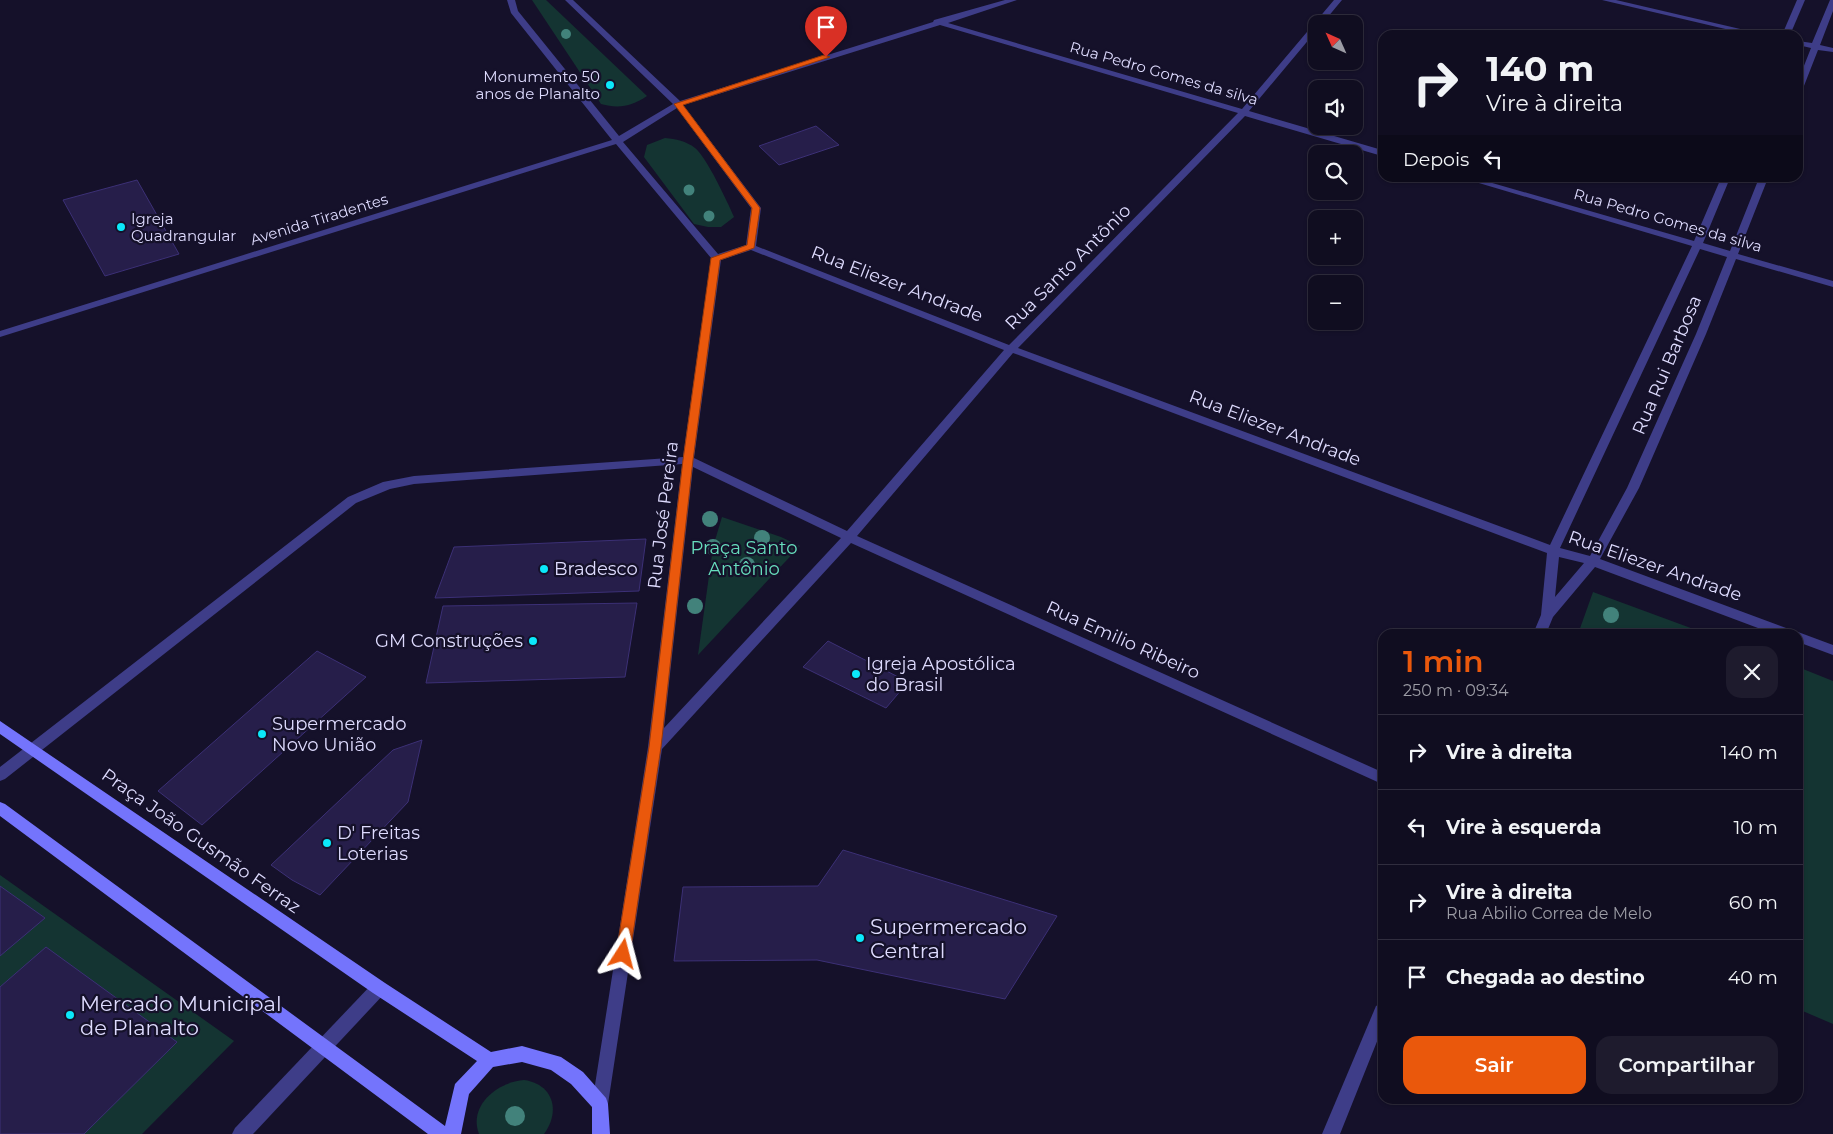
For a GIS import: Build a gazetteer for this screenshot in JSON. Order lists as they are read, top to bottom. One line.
{"streets":{"street":["Rua Pedro Gomes da silva","Avenida Tiradentes","Rua Santo Antônio","Rua Eliezer Andrade","Rua Rui Barbosa","Rua José Pereira","Rua Emilio Ribeiro","Praça João Gusmão Ferraz"]},"crossings":[["Rua Pedro Gomes da silva","Avenida Tiradentes"],["Rua Pedro Gomes da silva","Rua Santo Antônio"],["Rua Pedro Gomes da silva","Rua Rui Barbosa"],["Rua Santo Antônio","Rua Eliezer Andrade"],["Rua Santo Antônio","Rua José Pereira"],["Rua Santo Antônio","Rua Emilio Ribeiro"],["Rua Eliezer Andrade","Rua Rui Barbosa"],["Rua José Pereira","Rua Emilio Ribeiro"]],"parks":["Praça Santo Antônio"],"places":["Monumento 50 anos de Planalto","Igreja Quadrangular","Bradesco","GM Construções","Igreja Apostólica do Brasil","Supermercado Novo União","D' Freitas Loterias","Supermercado Central","Mercado Municipal de Planalto"],"north":"top left","page":{"map_buttons":["+","−"],"turn":["140 m","Vire à direita"],"then":"Depois","heading":["1 min","250 m · 09:34"],"list":[{"name":"Vire à direita","value":"140 m"},{"name":"Vire à esquerda","value":"10 m"},{"name":"Vire à direita","note":"Rua Abilio Correa de Melo","value":"60 m"},{"name":"Chegada ao destino","value":"40 m"}],"buttons":["Sair","Compartilhar"]}}
